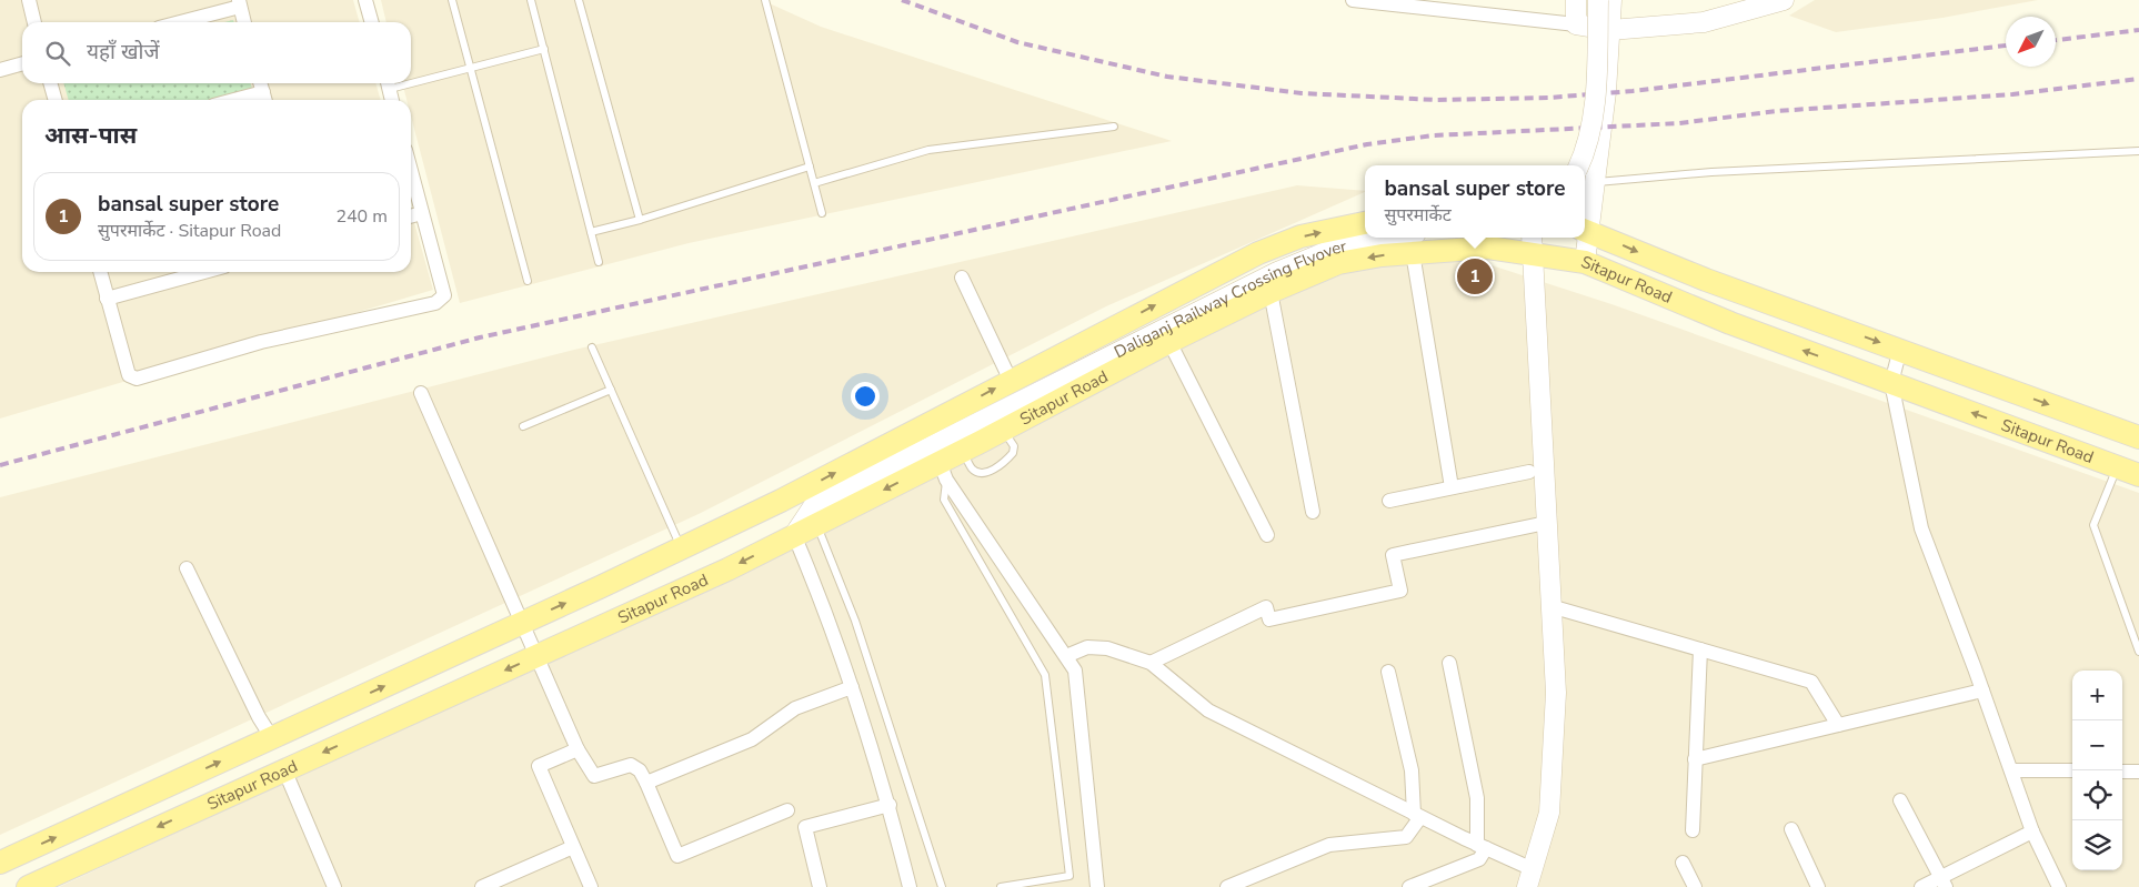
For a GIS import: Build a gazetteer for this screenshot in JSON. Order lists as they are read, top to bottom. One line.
{"streets":{"main road":["Sitapur Road"],"street":["Daliganj Railway Crossing Flyover"]},"crossings":[["Sitapur Road","Daliganj Railway Crossing Flyover"]],"north":"bottom left","page":{"search":"यहाँ खोजें","heading":"आस-पास","popup":["bansal super store","सुपरमार्केट"],"list":[{"mark":"1","name":"bansal super store","note":"सुपरमार्केट · Sitapur Road","value":"240 m"}],"pins":"1","map_buttons":["+","−"]}}
